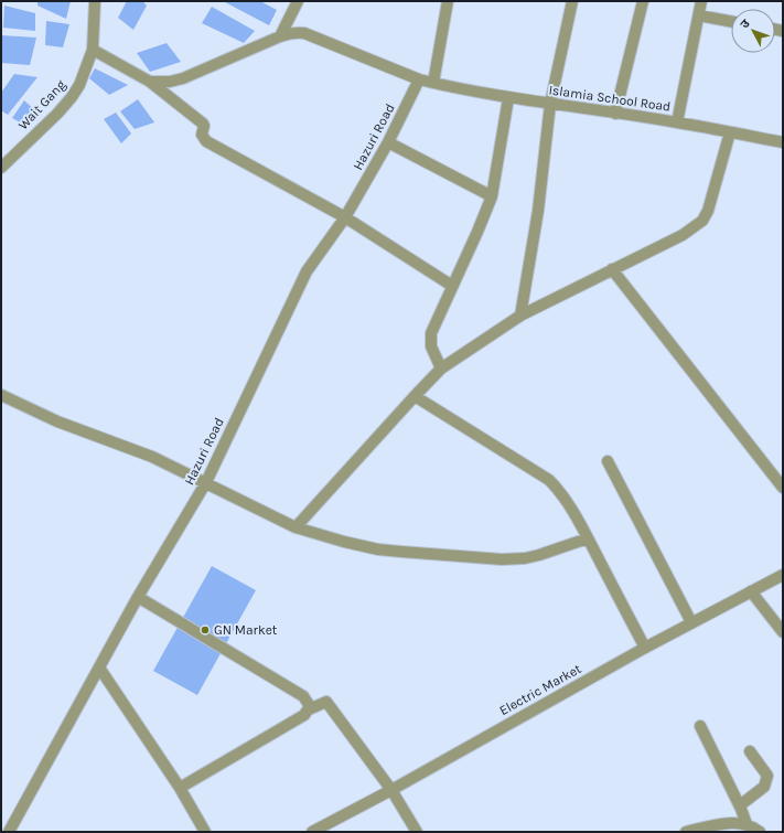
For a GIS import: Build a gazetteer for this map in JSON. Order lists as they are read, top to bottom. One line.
{"streets":{"street":["Islamia School Road","Wait Gang","Hazuri Road","Electric Market"]},"crossings":[["Islamia School Road","Hazuri Road"]],"places":["GN Market"],"north":"top left"}
